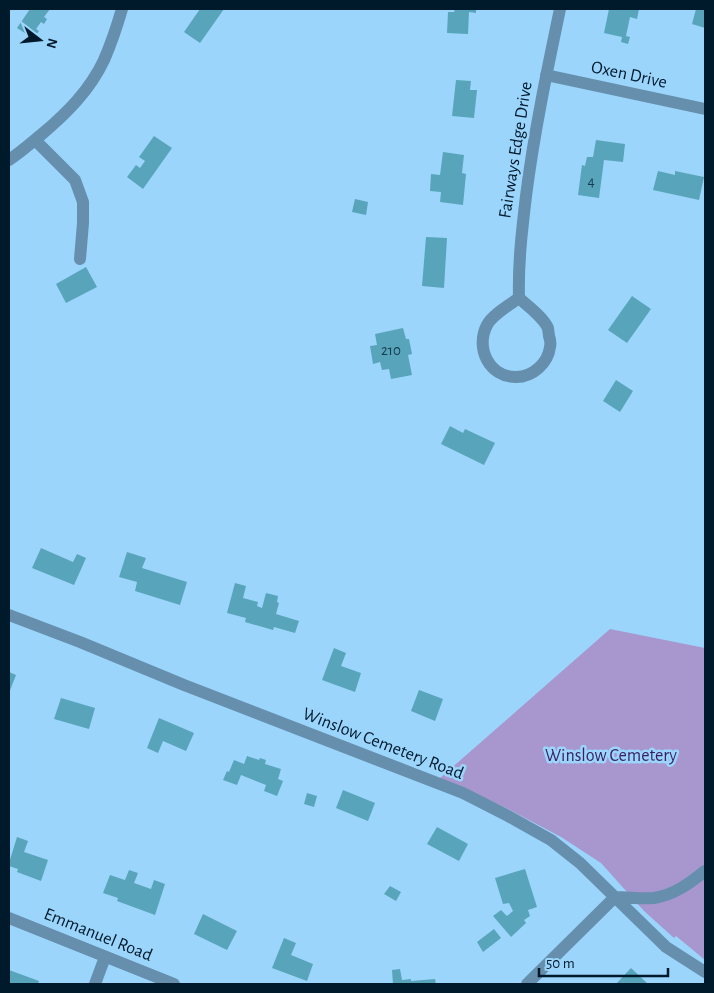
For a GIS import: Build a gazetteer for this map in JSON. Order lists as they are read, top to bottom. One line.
{"streets":{"street":["Oxen Drive","Fairways Edge Drive","Winslow Cemetery Road","Emmanuel Road"]},"crossings":[["Oxen Drive","Fairways Edge Drive"]],"parks":["Winslow Cemetery"],"house_numbers":["4","210"],"scale_bar":"50 m","north":"right"}
